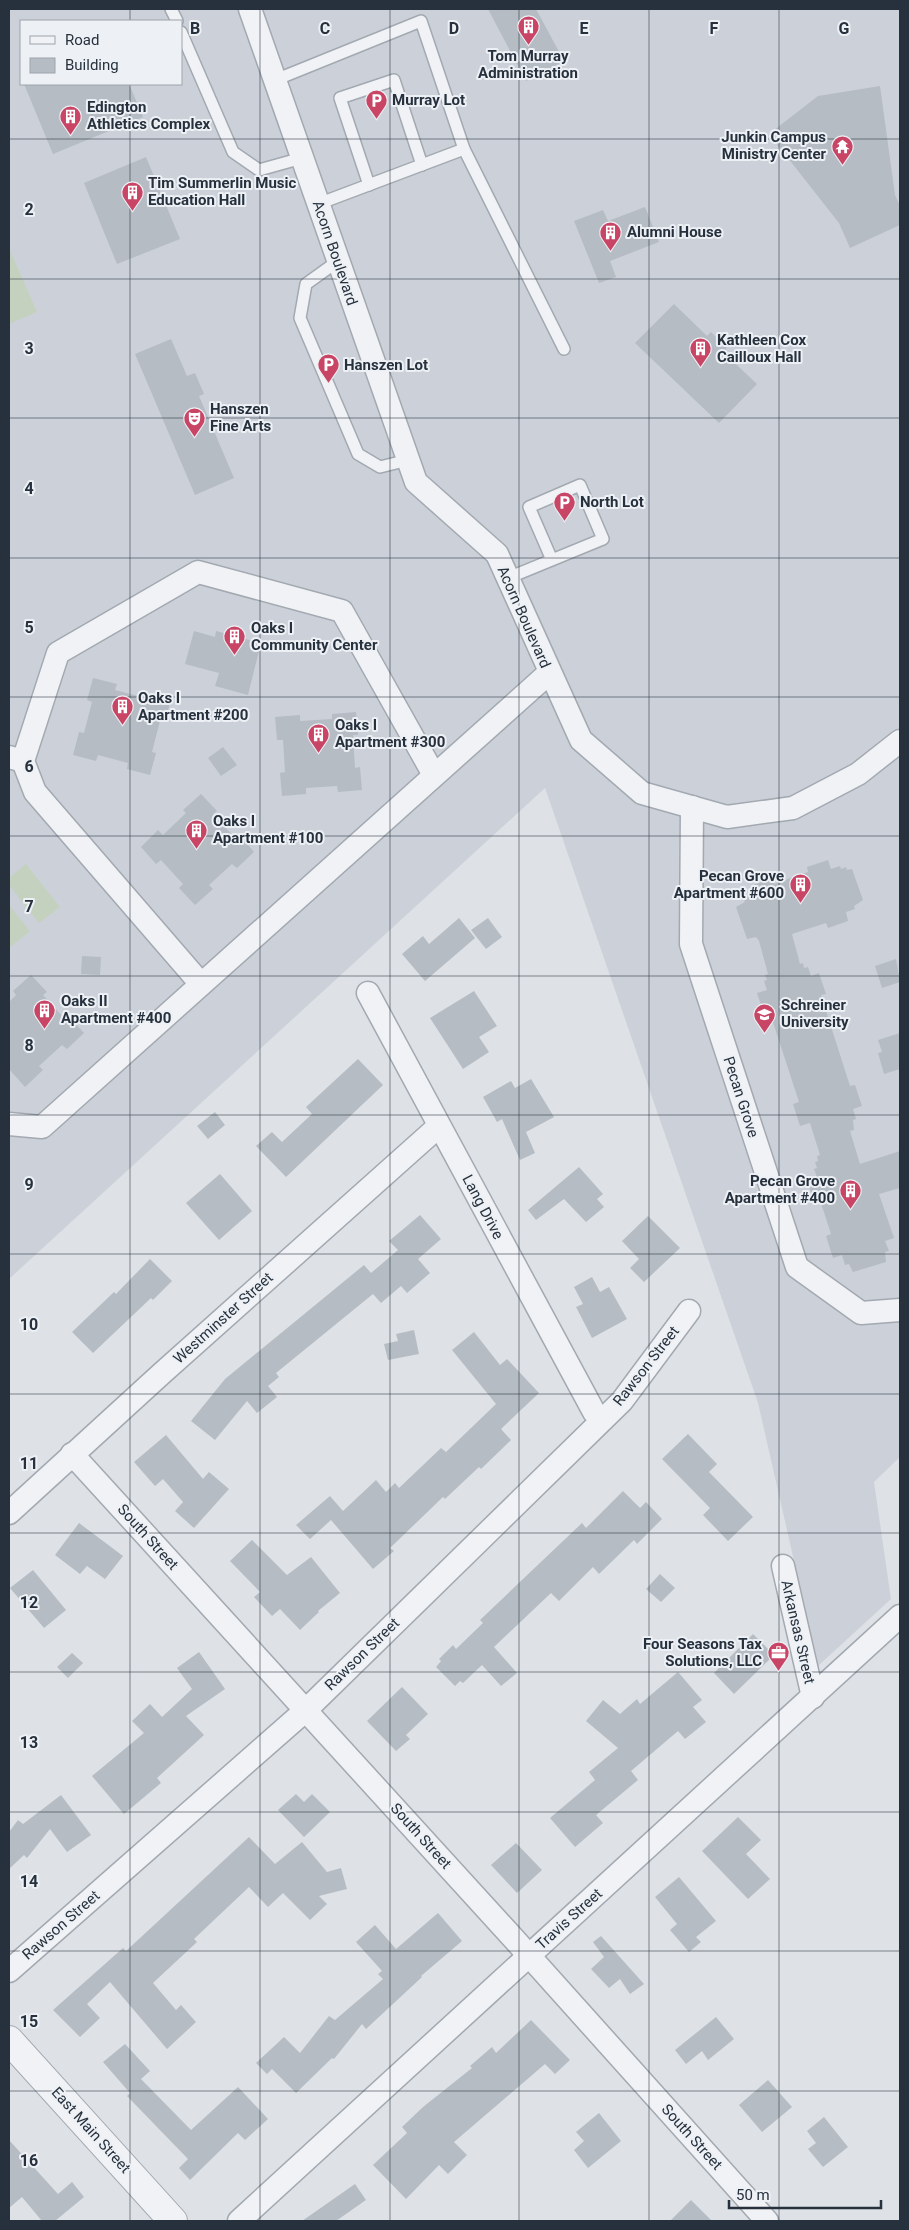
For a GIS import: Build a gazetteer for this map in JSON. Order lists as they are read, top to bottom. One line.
{"streets":{"street":["Acorn Boulevard","Pecan Grove","Lang Drive","Westminster Street","Rawson Street","South Street","Arkansas Street","Travis Street","East Main Street"]},"crossings":[["Acorn Boulevard","Pecan Grove"],["Lang Drive","Westminster Street"],["Lang Drive","Rawson Street"],["Westminster Street","South Street"],["Rawson Street","South Street"],["South Street","Travis Street"],["Arkansas Street","Travis Street"]],"places":{"building":["Tom Murray Administration","Edington Athletics Complex","Tim Summerlin Music Education Hall","Alumni House","Kathleen Cox Cailloux Hall","Oaks I Community Center","Oaks I Apartment #200","Oaks I Apartment #300","Oaks I Apartment #100","Pecan Grove Apartment #600","Oaks II Apartment #400","Pecan Grove Apartment #400"],"parking":["Murray Lot","Hanszen Lot","North Lot"],"temple":["Junkin Campus Ministry Center"],"theatre":["Hanszen Fine Arts"],"school or university":["Schreiner University"],"office":["Four Seasons Tax Solutions, LLC"]},"legend":["Road","Building"],"scale_bar":"50 m","grid":{"columns":["B","C","D","E","F","G"],"rows":["2","3","4","5","6","7","8","9","10","11","12","13","14","15","16"]}}
